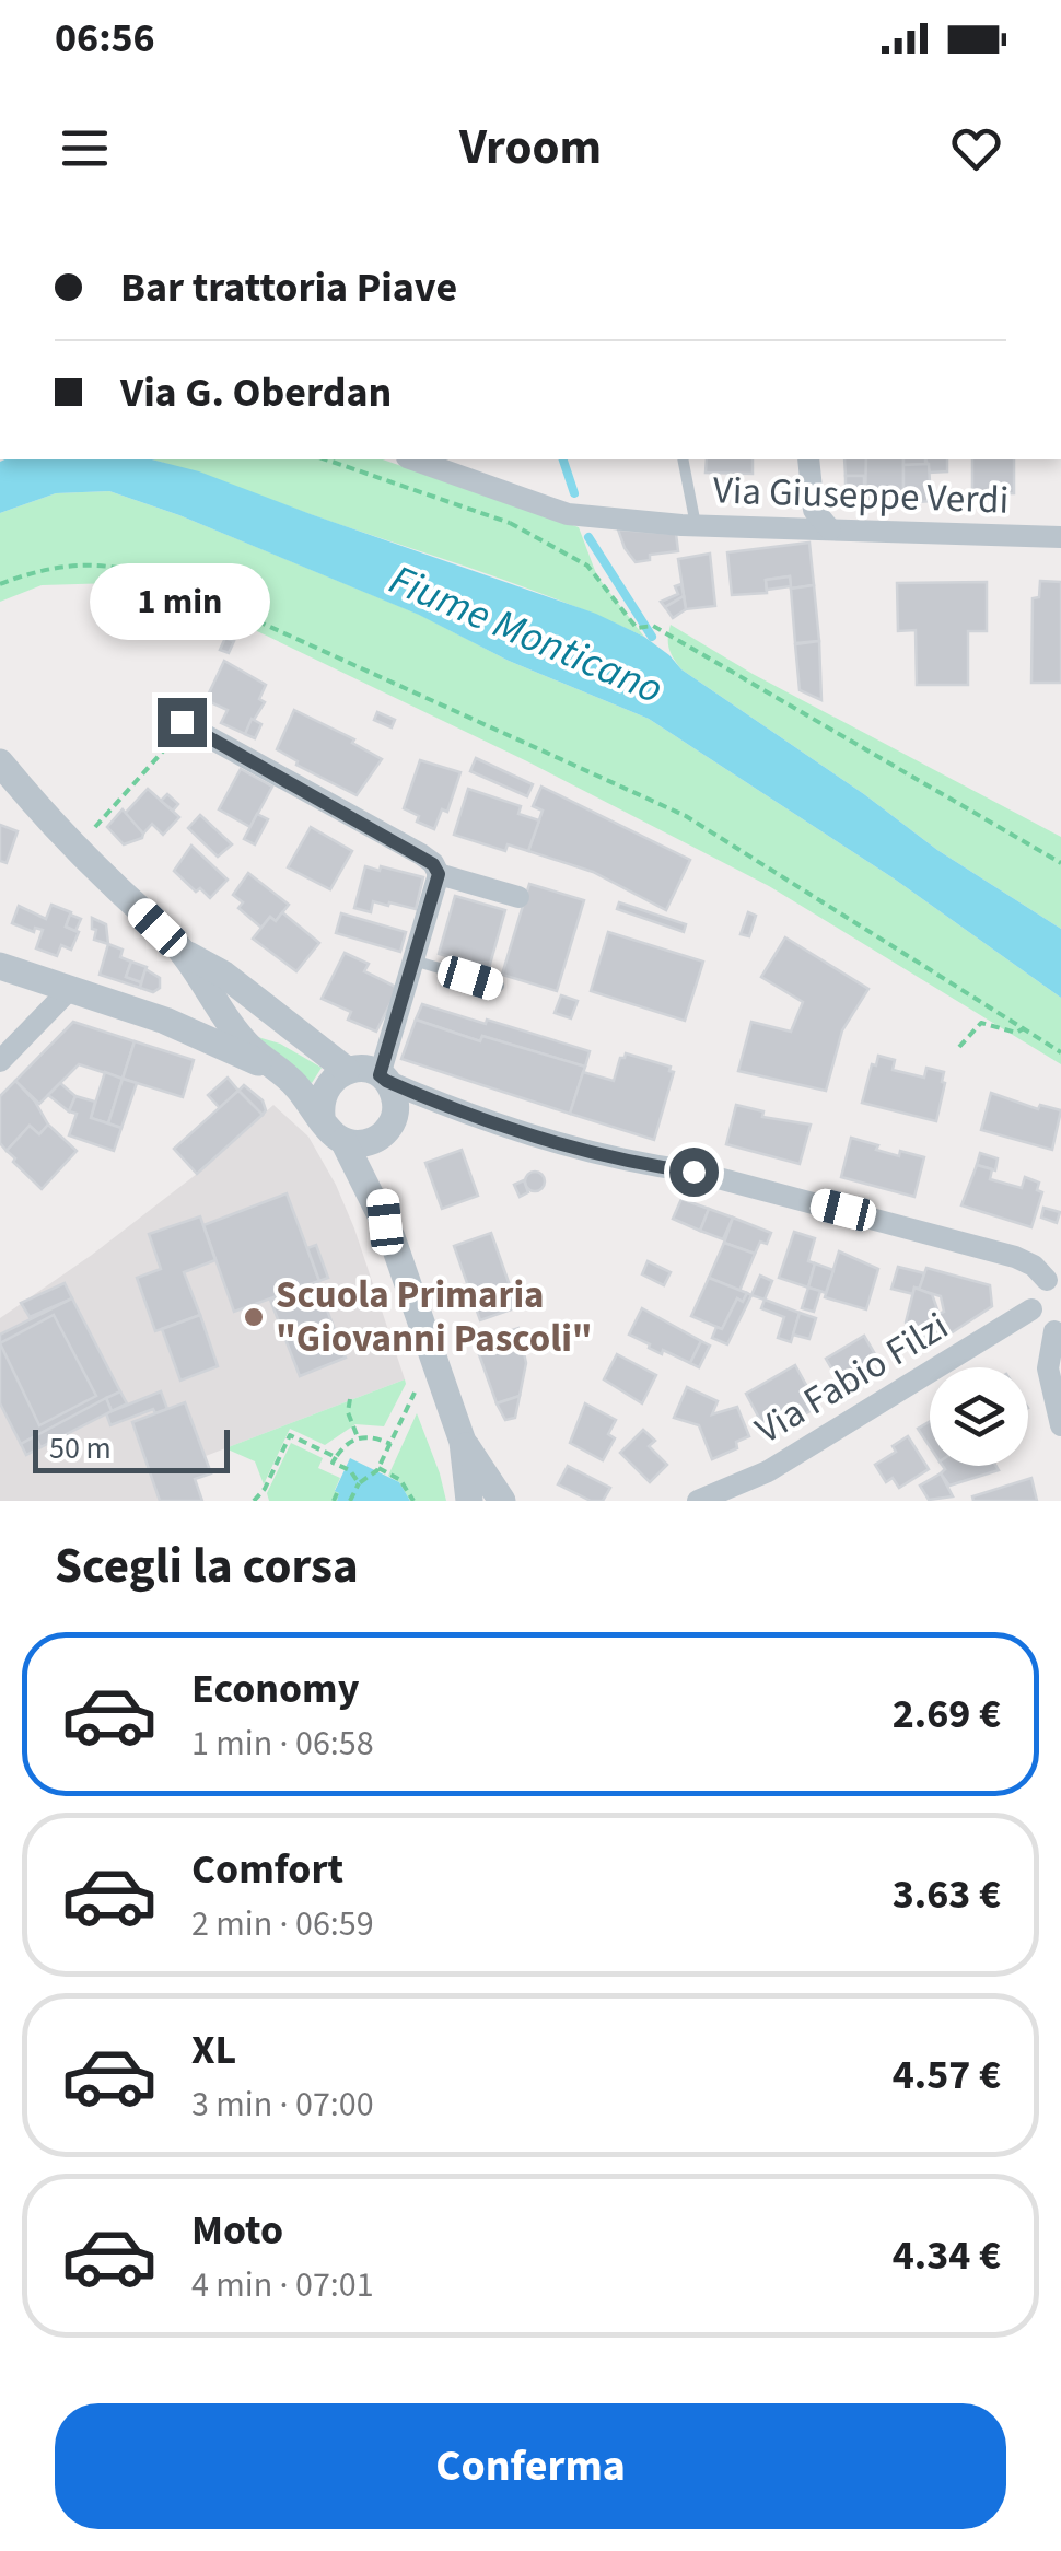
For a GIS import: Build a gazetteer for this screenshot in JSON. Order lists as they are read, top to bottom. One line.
{"streets":{"street":["Via Giuseppe Verdi","Via Fabio Filzi"]},"water":["Fiume Monticano"],"places":["Scuola Primaria \"Giovanni Pascoli\""],"scale_bar":"50 m","page":{"status":"06:56","header":"Vroom","banner":["Bar trattoria Piave","Via G. Oberdan"],"bubble":"1 min","scale":"50 m","heading":"Scegli la corsa","list":[{"name":"Economy","note":"1 min · 06:58","value":"2.69 €"},{"name":"Comfort","note":"2 min · 06:59","value":"3.63 €"},{"name":"XL","note":"3 min · 07:00","value":"4.57 €"},{"name":"Moto","note":"4 min · 07:01","value":"4.34 €"}],"buttons":"Conferma"}}
